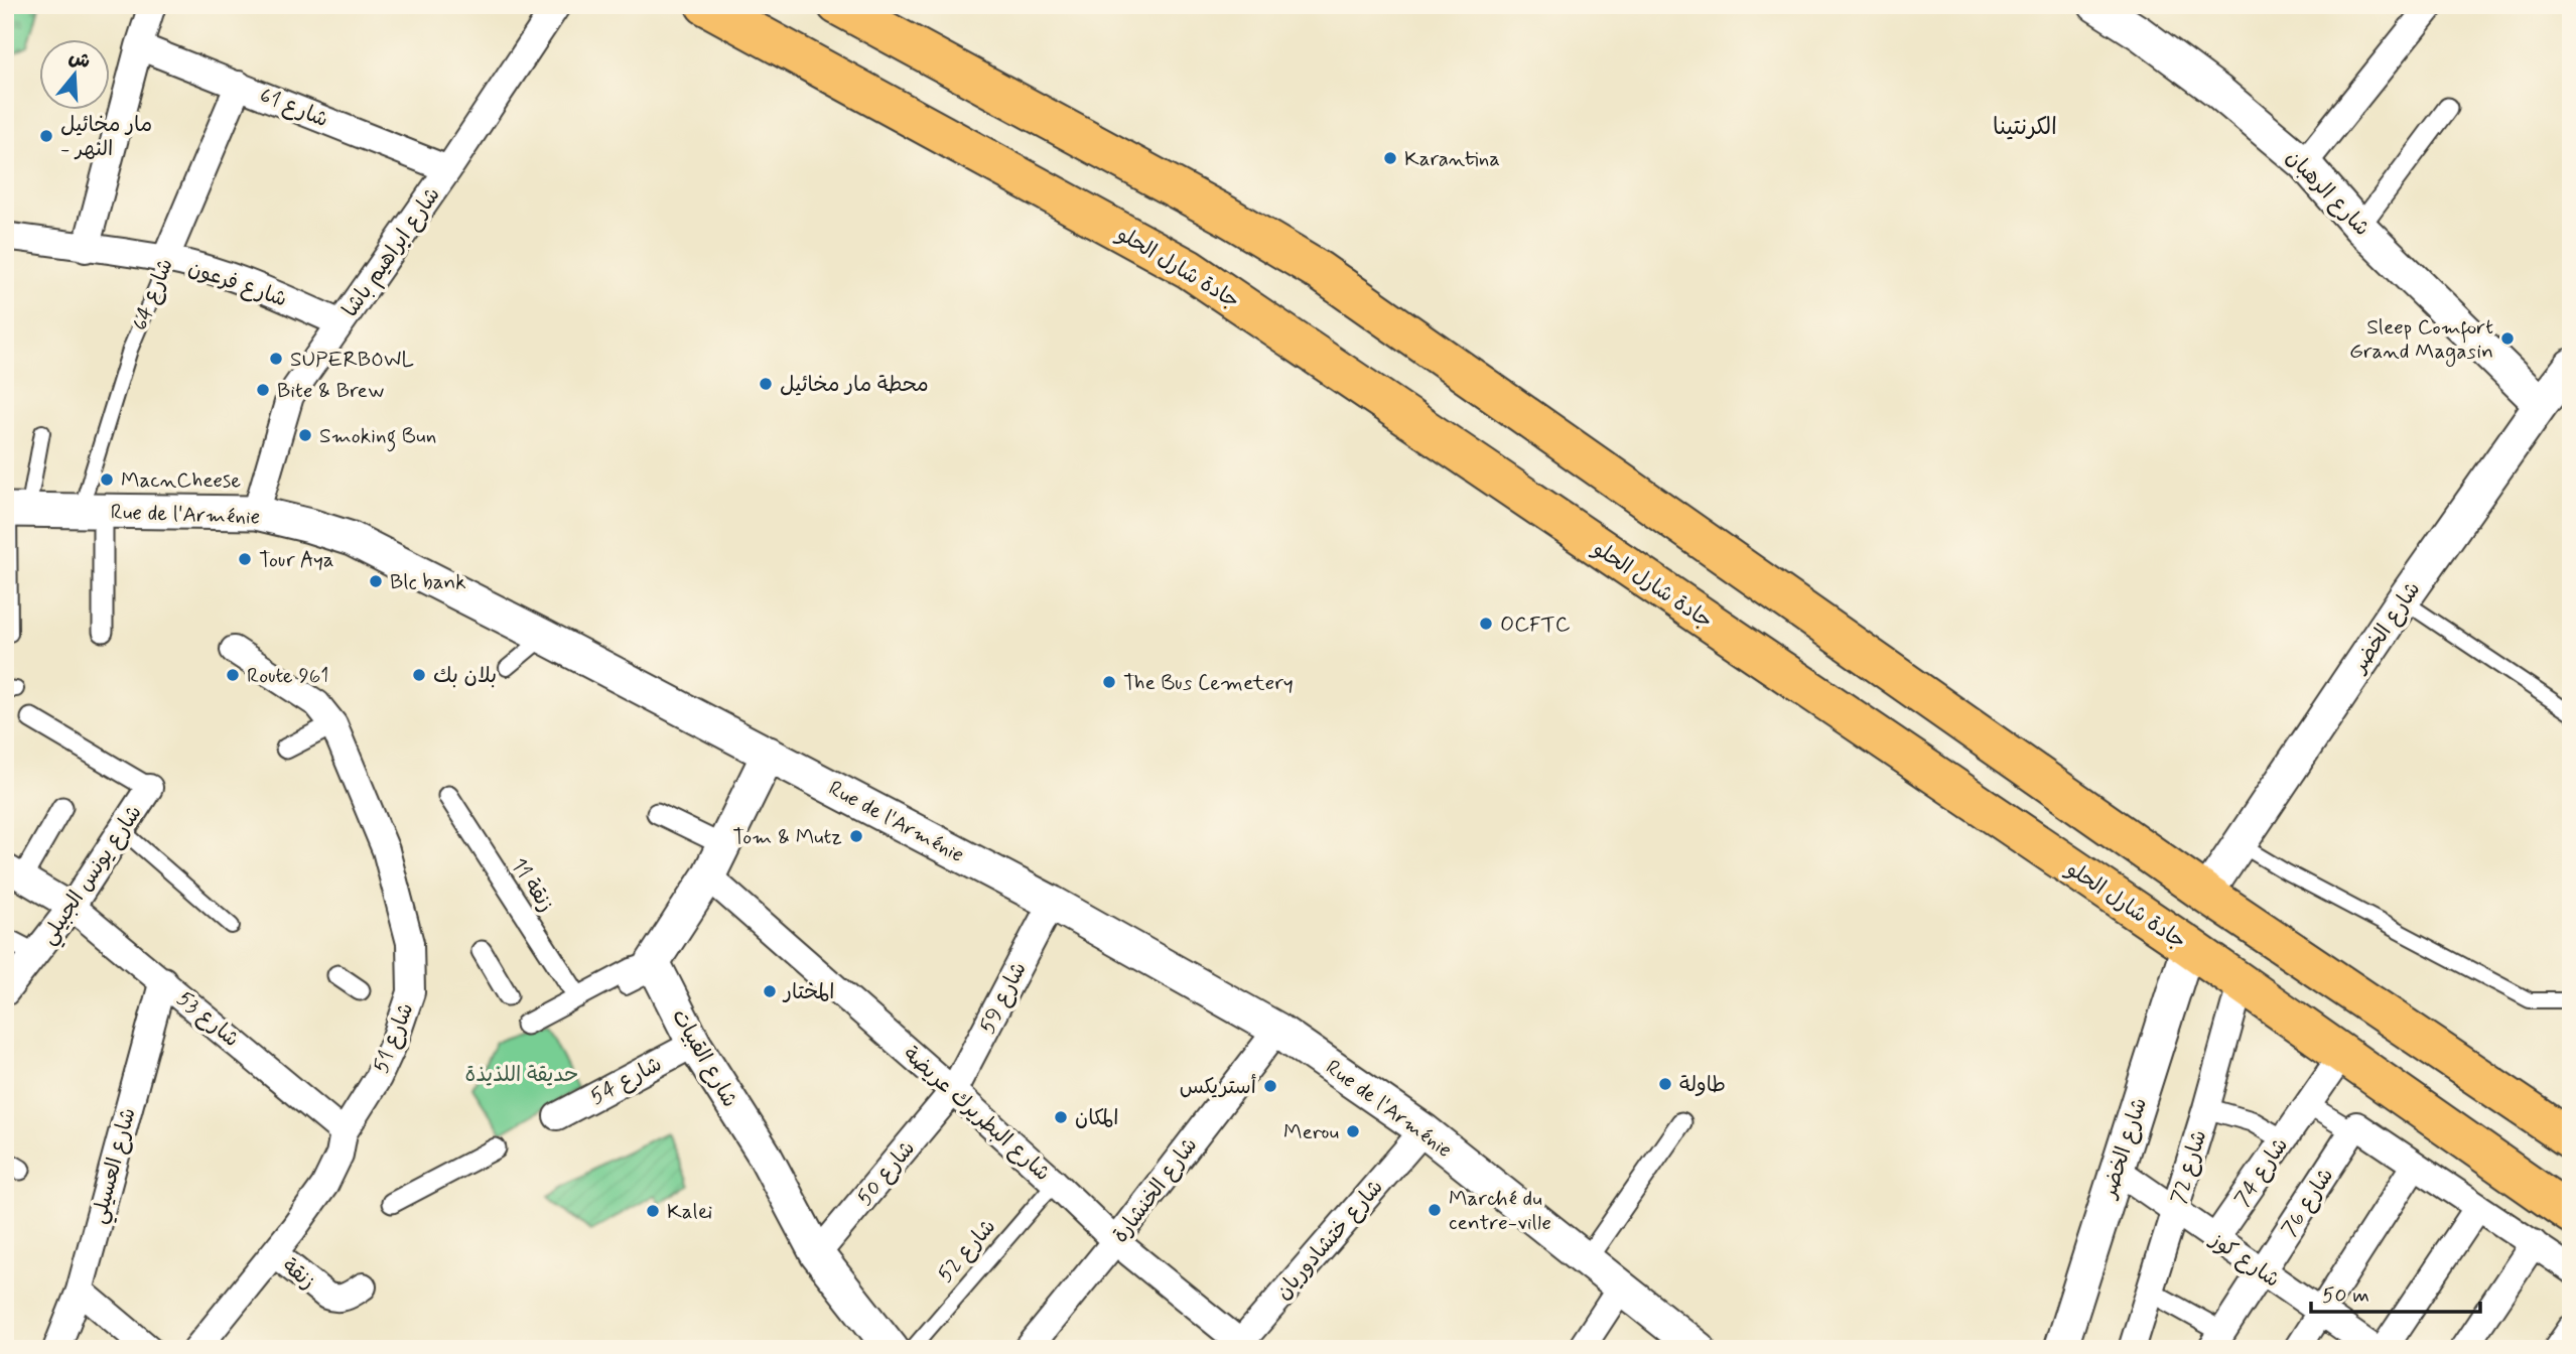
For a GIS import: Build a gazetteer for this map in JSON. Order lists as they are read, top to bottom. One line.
{"streets":{"highway":["جادة شارل الحلو"],"street":["شارع 61","شارع الرهبان","شارع ابراهيم باشا","شارع فرعون","شارع 64","Rue de l'Arménie","شارع الخضر","شارع يونس الجبيلي","زنقة 11","شارع 59","شارع 53","شارع 51","شارع القبيات","شارع 54","شارع البطريرك عريضة","شارع العسيلي","شارع 72","شارع 74","شارع 50","شارع الخنشارة","شارع 76","شارع ختشادوريان","شارع كوز","زنقة"],"lane":["شارع 52"]},"crossings":[["شارع 61","شارع ابراهيم باشا"],["شارع 61","شارع 64"],["شارع الرهبان","شارع الخضر"],["شارع ابراهيم باشا","شارع فرعون"],["شارع ابراهيم باشا","Rue de l'Arménie"],["جادة شارل الحلو","شارع الخضر"],["جادة شارل الحلو","شارع 72"],["جادة شارل الحلو","شارع 74"],["شارع فرعون","شارع 64"],["شارع 64","Rue de l'Arménie"],["Rue de l'Arménie","شارع 59"],["Rue de l'Arménie","شارع الخنشارة"],["Rue de l'Arménie","شارع ختشادوريان"],["شارع الخضر","شارع كوز"],["شارع يونس الجبيلي","شارع 53"],["شارع 59","شارع البطريرك عريضة"],["شارع 59","شارع 50"],["شارع 53","شارع 51"],["شارع 53","شارع العسيلي"],["شارع 51","زنقة"],["شارع القبيات","شارع 54"],["شارع القبيات","شارع 50"],["شارع البطريرك عريضة","شارع 50"],["شارع البطريرك عريضة","شارع الخنشارة"],["شارع البطريرك عريضة","شارع ختشادوريان"],["شارع البطريرك عريضة","شارع 52"],["شارع 72","شارع كوز"],["شارع 74","شارع كوز"],["شارع 76","شارع كوز"]],"districts":["الكرنتينا"],"parks":["حديقة اللذيذة"],"places":["مار مخائيل - النهر","Karantina","Sleep Comfort Grand Magasin","SUPERBOWL","محطة مار مخائيل","Bite & Brew","Smoking Bun","MacnCheese","Tour Aya","Blc bank","OCFTC","Route 961","بلان بك","The Bus Cemetery","Tom & Mutz","المختار","طاولة","أستريكس","المكان","Merou","Marché du centre-ville","Kalei"],"scale_bar":"50 m","north":"top"}
